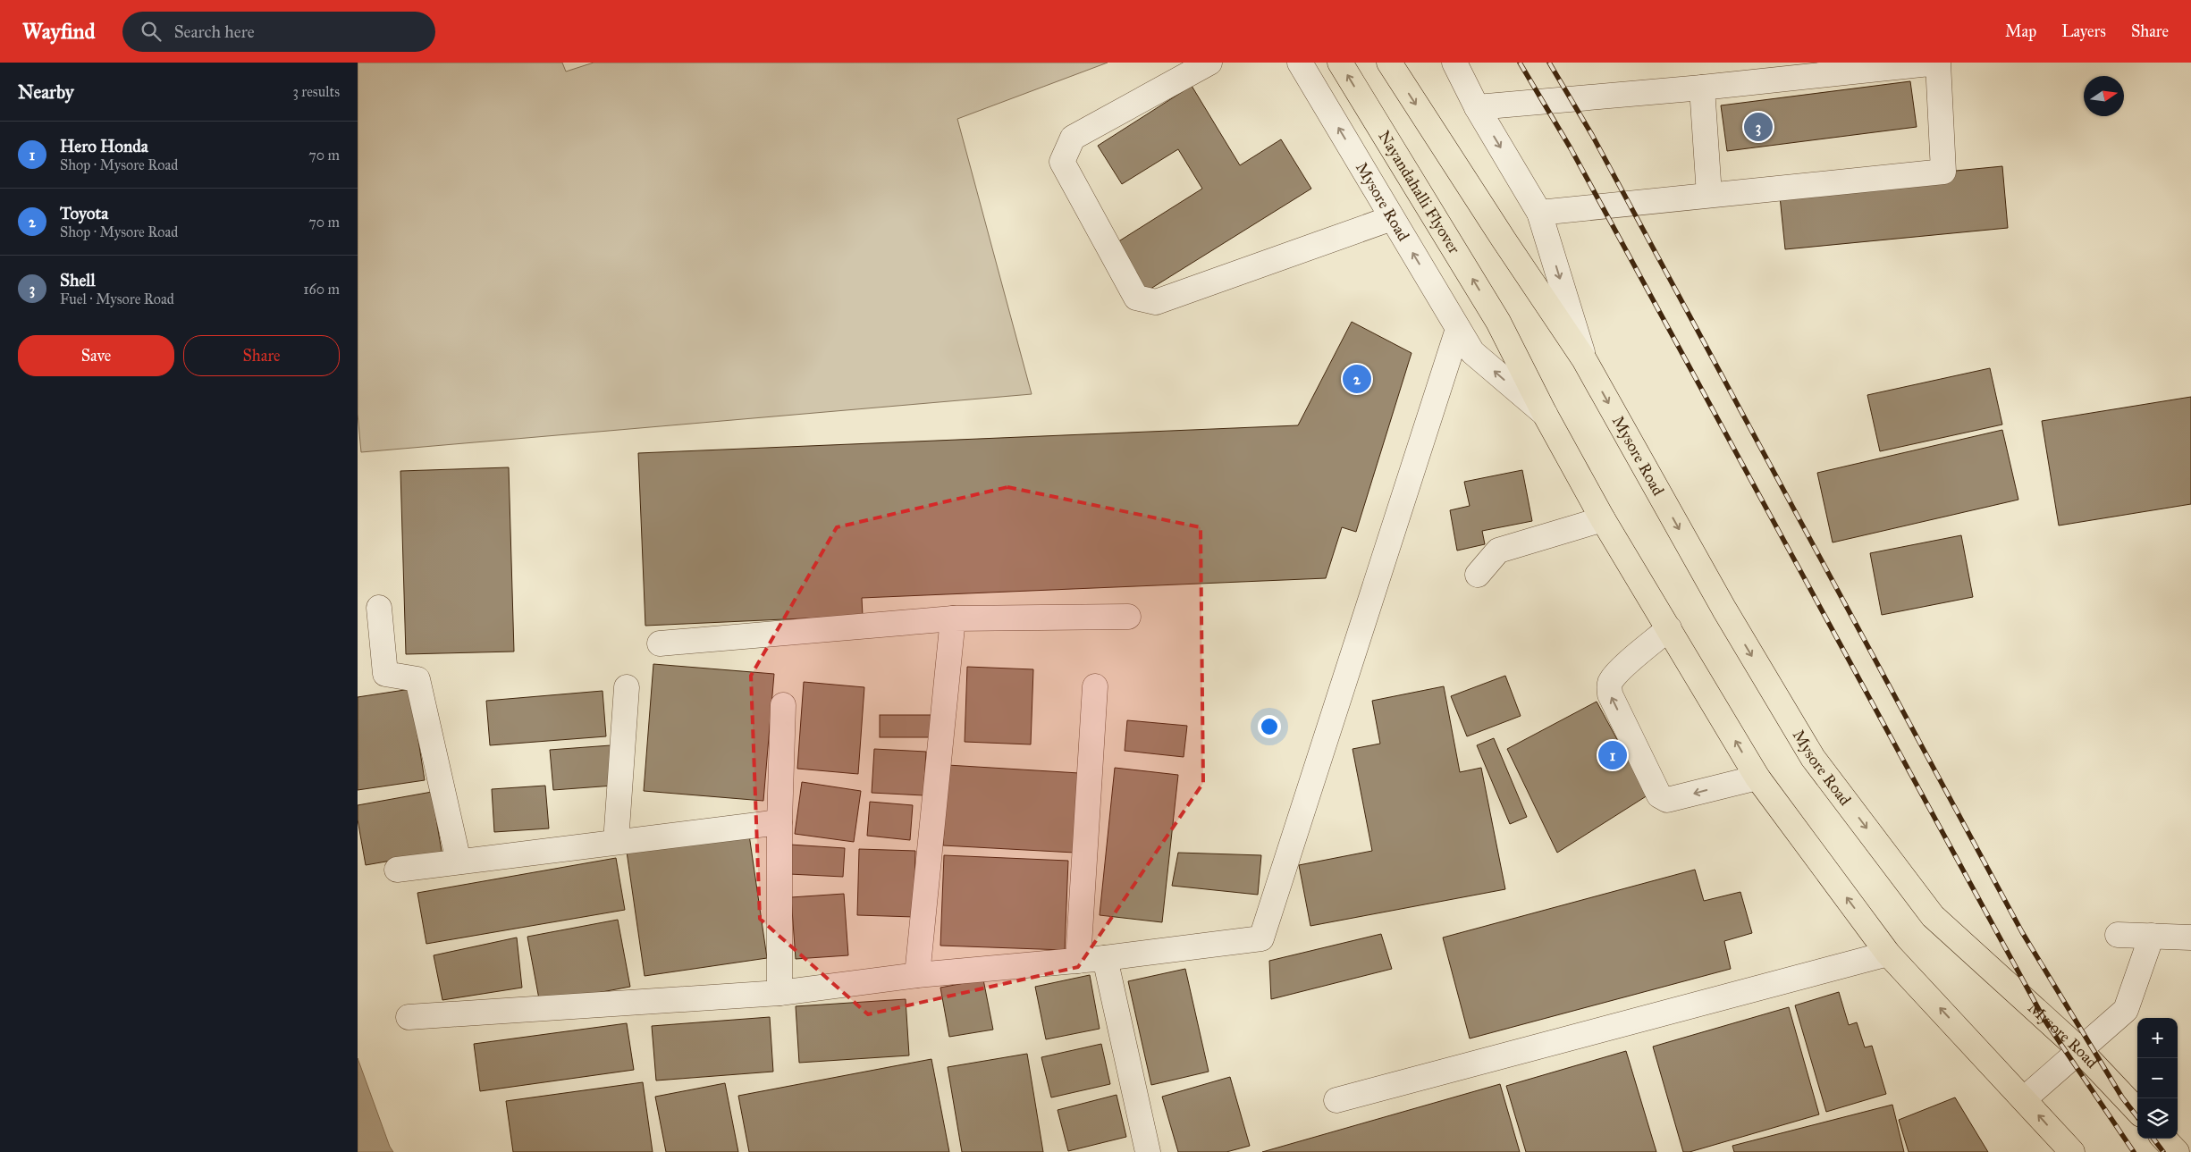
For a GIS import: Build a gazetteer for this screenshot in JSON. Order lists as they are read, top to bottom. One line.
{"streets":{"highway":["Nayandahalli Flyover","Mysore Road"]},"crossings":[["Nayandahalli Flyover","Mysore Road"]],"one_way":["Nayandahalli Flyover"],"north":"right","page":{"header":"Wayfind","search":"Search here","nav":["Map","Layers","Share"],"heading":["Nearby","3 results"],"pins":["3","2","1"],"list":[{"mark":"1","name":"Hero Honda","note":"Shop · Mysore Road","value":"70 m"},{"mark":"2","name":"Toyota","note":"Shop · Mysore Road","value":"70 m"},{"mark":"3","name":"Shell","note":"Fuel · Mysore Road","value":"160 m"}],"buttons":["Save","Share"],"map_buttons":["+","−"]}}
